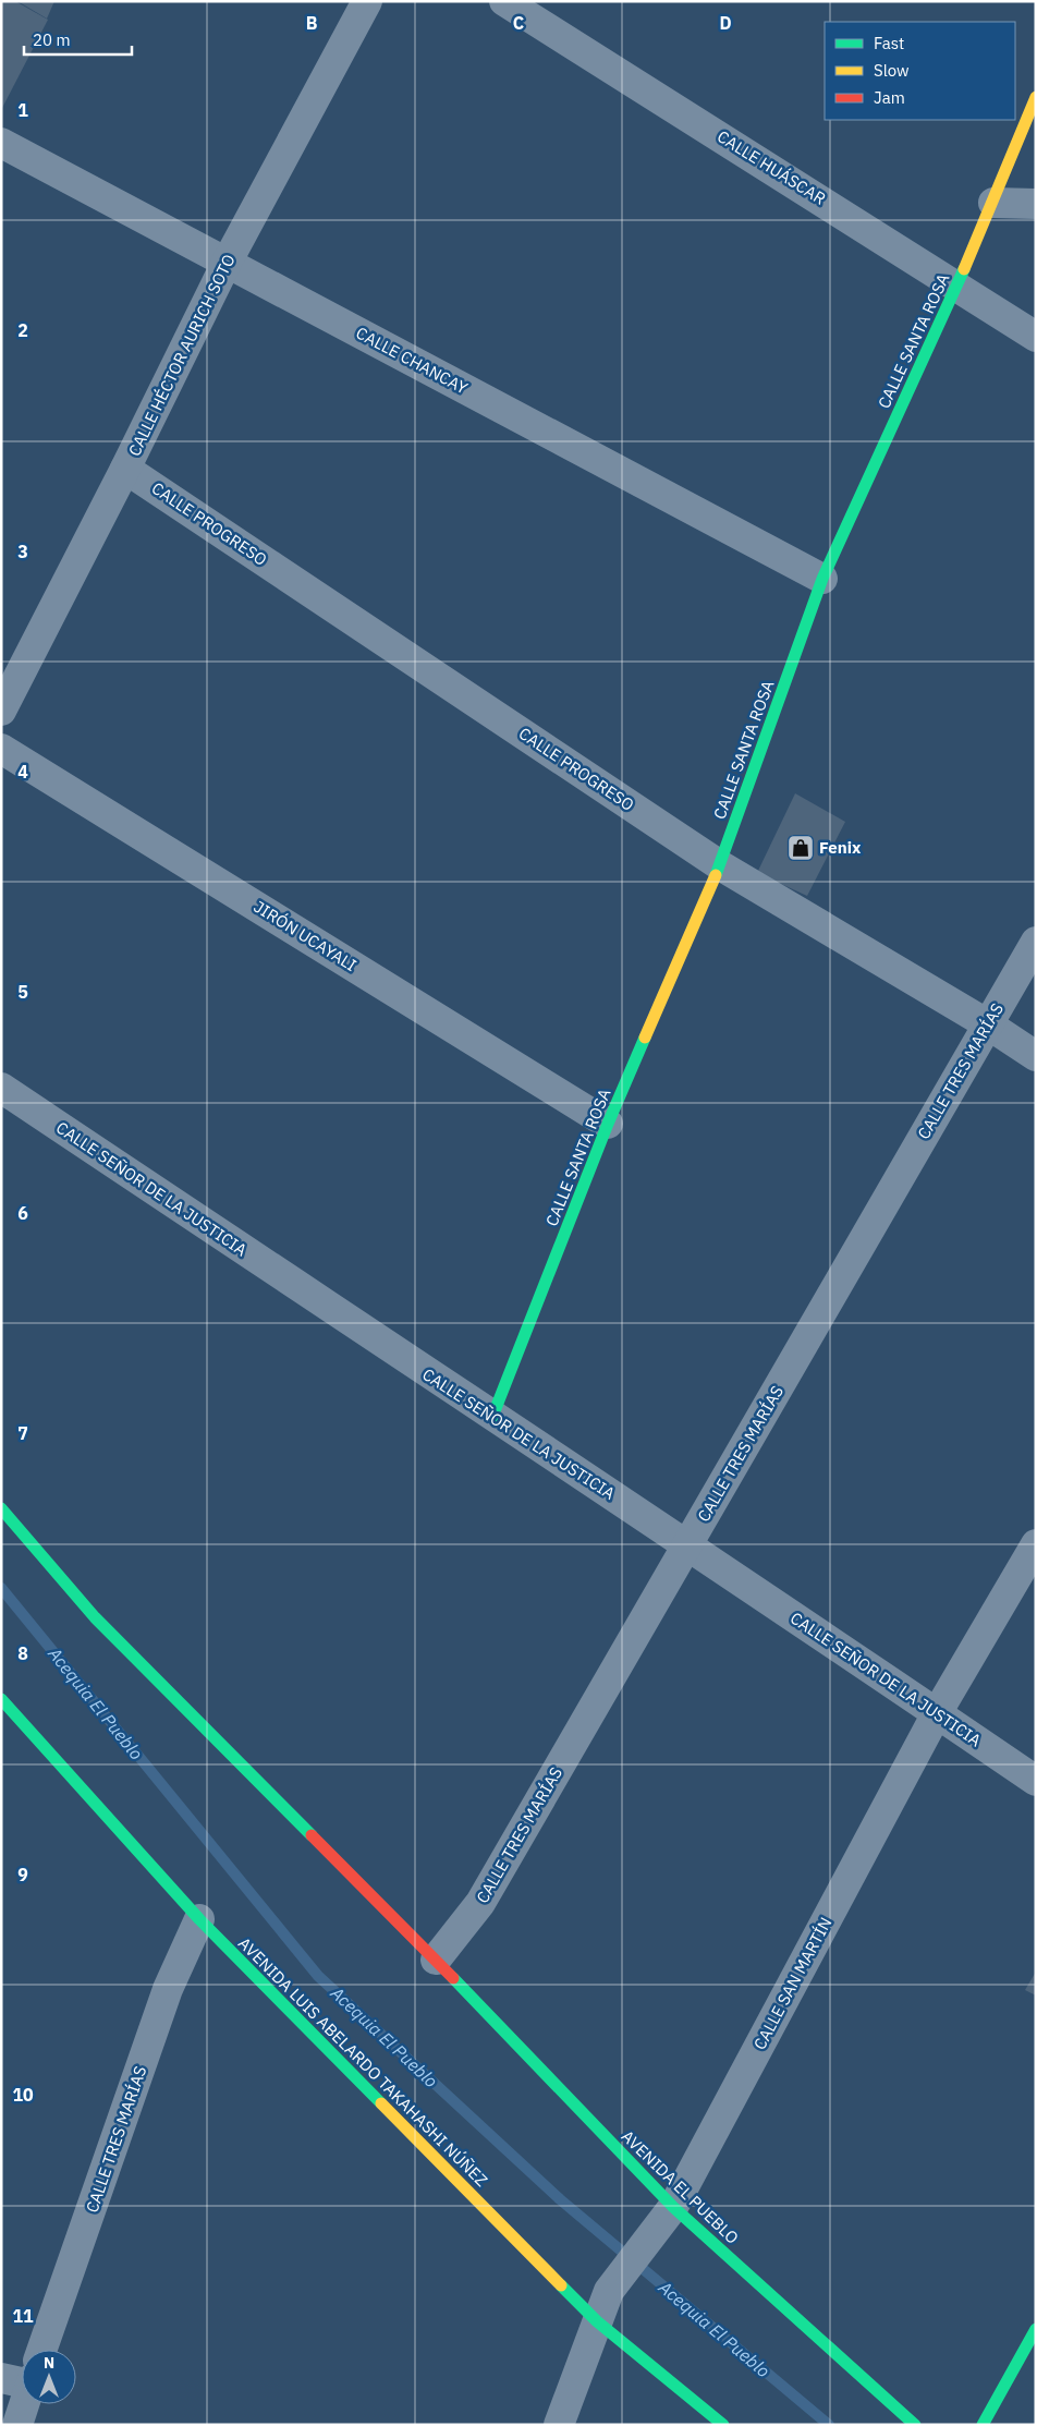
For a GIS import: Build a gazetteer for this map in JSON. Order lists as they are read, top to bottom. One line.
{"streets":{"street":["CALLE HUÁSCAR","CALLE SANTA ROSA","CALLE HÉCTOR AURICH SOTO","CALLE CHANCAY","CALLE PROGRESO","JIRÓN UCAYALI","CALLE TRES MARÍAS","CALLE SEÑOR DE LA JUSTICIA","CALLE SAN MARTÍN","AVENIDA LUIS ABELARDO TAKAHASHI NÚÑEZ","AVENIDA EL PUEBLO"]},"crossings":[["CALLE HUÁSCAR","CALLE SANTA ROSA"],["CALLE SANTA ROSA","CALLE CHANCAY"],["CALLE SANTA ROSA","CALLE PROGRESO"],["CALLE SANTA ROSA","JIRÓN UCAYALI"],["CALLE SANTA ROSA","CALLE SEÑOR DE LA JUSTICIA"],["CALLE HÉCTOR AURICH SOTO","CALLE CHANCAY"],["CALLE HÉCTOR AURICH SOTO","CALLE PROGRESO"],["CALLE PROGRESO","CALLE TRES MARÍAS"],["CALLE TRES MARÍAS","CALLE SEÑOR DE LA JUSTICIA"],["CALLE TRES MARÍAS","AVENIDA LUIS ABELARDO TAKAHASHI NÚÑEZ"],["CALLE TRES MARÍAS","AVENIDA EL PUEBLO"],["CALLE SEÑOR DE LA JUSTICIA","CALLE SAN MARTÍN"],["CALLE SAN MARTÍN","AVENIDA LUIS ABELARDO TAKAHASHI NÚÑEZ"],["CALLE SAN MARTÍN","AVENIDA EL PUEBLO"]],"water":["Acequia El Pueblo"],"places":{"shop":["Fenix"]},"legend":["Fast","Slow","Jam"],"scale_bar":"20 m","north":"top","grid":{"columns":["B","C","D"],"rows":["1","2","3","4","5","6","7","8","9","10","11"]}}
